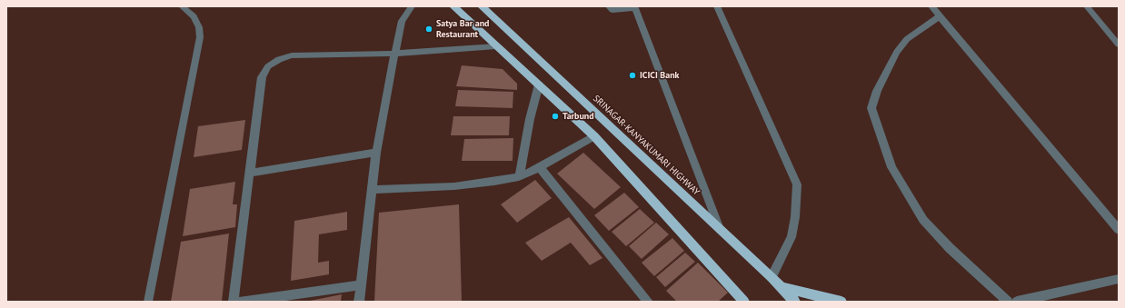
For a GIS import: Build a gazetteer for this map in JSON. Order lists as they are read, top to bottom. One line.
{"streets":{"highway":["SRINAGAR-KANYAKUMARI HIGHWAY"]},"places":["Satya Bar and Restaurant","ICICI Bank","Tarbund"]}
